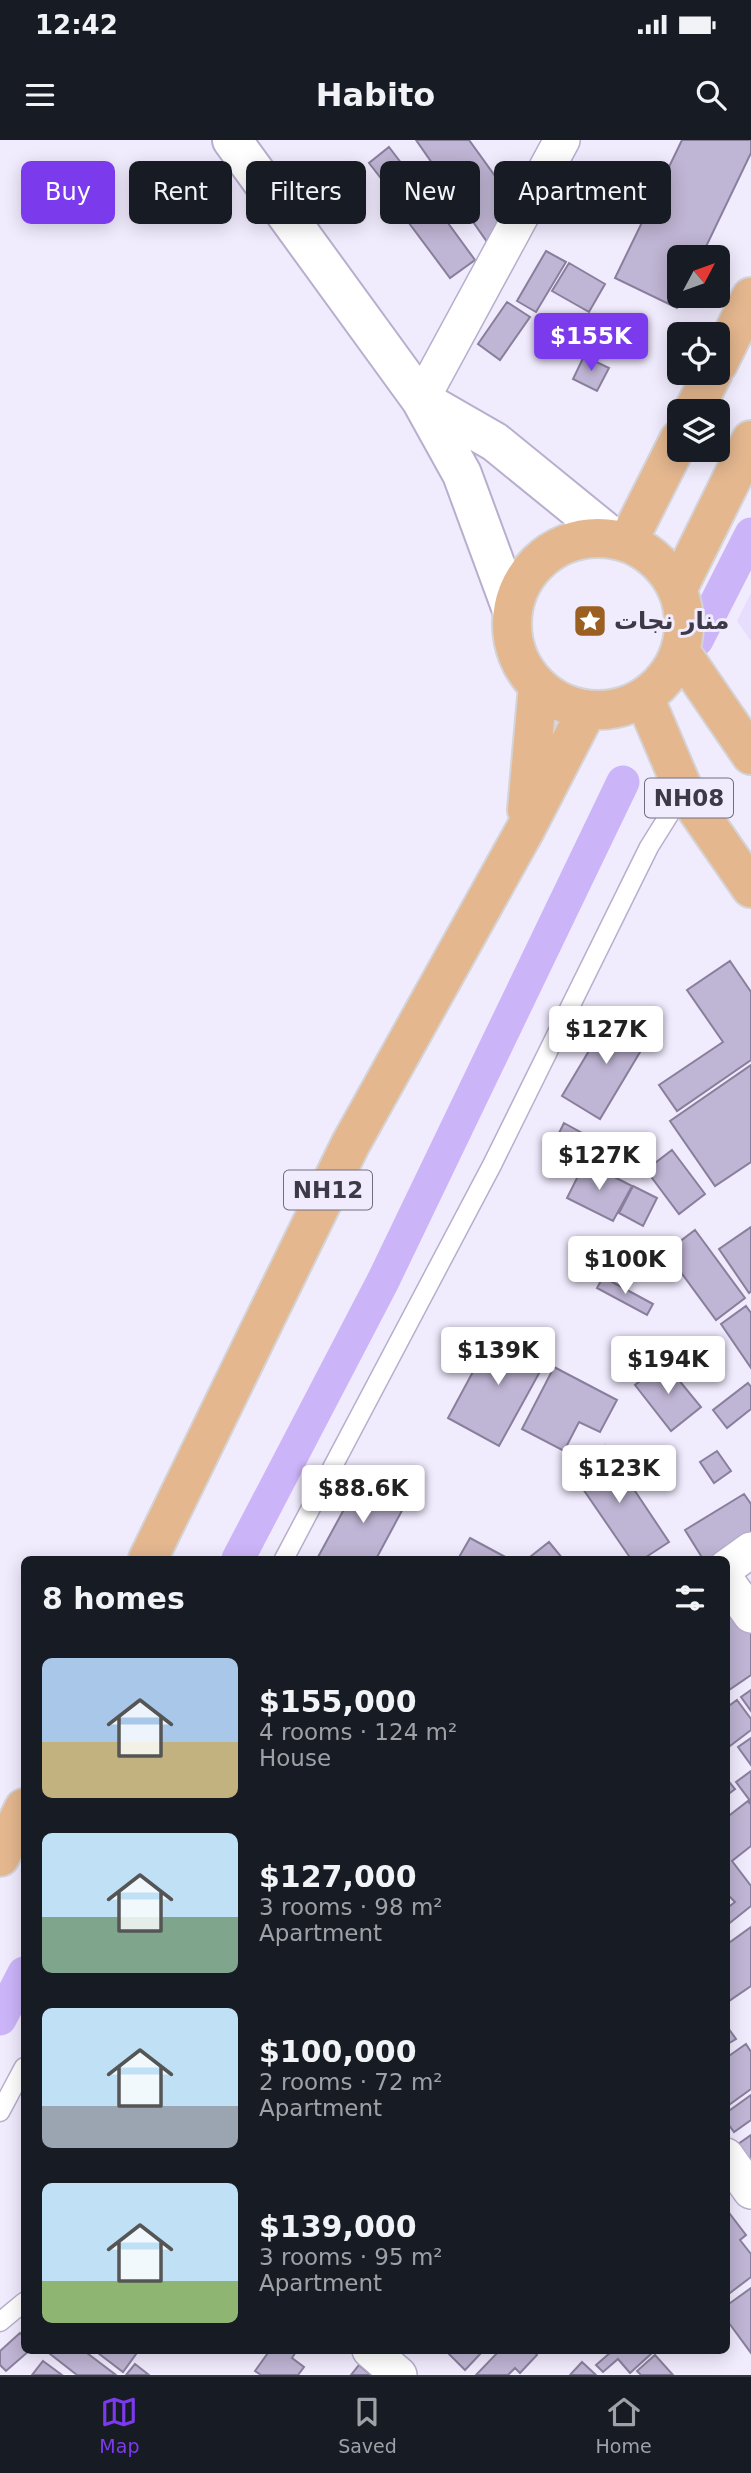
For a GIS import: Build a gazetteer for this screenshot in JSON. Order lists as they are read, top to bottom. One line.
{"streets":{"highway":["NH08","NH12"]},"crossings":[["NH08","NH12"]],"places":{"place":["منار نجات"]},"north":"top right","page":{"status":"12:42","header":"Habito","chip":["Buy","Rent","Filters","New","Apartment"],"price":["$155K","$127K","$127K","$100K","$139K","$194K","$123K","$88.6K"],"heading":"8 homes","list":[{"name":"$155,000","note":"4 rooms · 124 m² · House"},{"name":"$127,000","note":"3 rooms · 98 m² · Apartment"},{"name":"$100,000","note":"2 rooms · 72 m² · Apartment"},{"name":"$139,000","note":"3 rooms · 95 m² · Apartment"}],"tabs":["Map","Saved","Home"]}}
